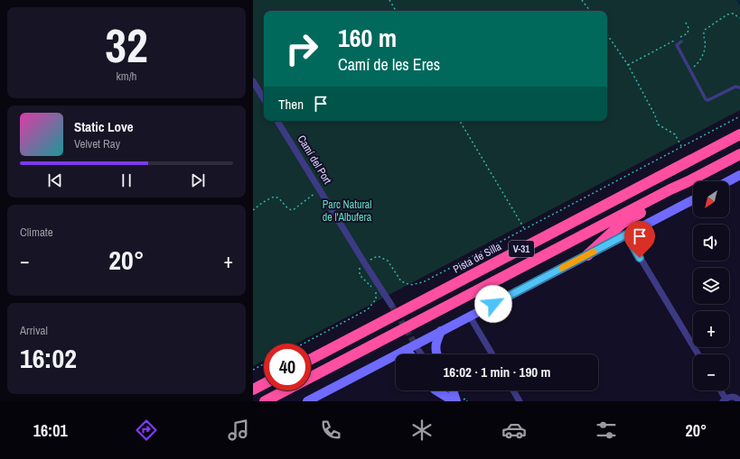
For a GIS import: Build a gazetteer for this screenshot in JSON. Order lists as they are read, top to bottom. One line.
{"streets":{"highway":["V-31","Pista de Silla"],"street":["Camí del Port"]},"parks":["Parc Natural de l'Albufera"],"north":"bottom left","page":{"tile":[["32","km/h"],"Climate",["Arrival","16:02"]],"turn":["160 m","Camí de les Eres"],"then":"Then","song":["Static Love","Velvet Ray"],"map_buttons":["+","−"],"heat":["−","20°","+"],"limit":"40","trip":"16:02 · 1 min · 190 m","tabs":["16:01","20°"]}}
